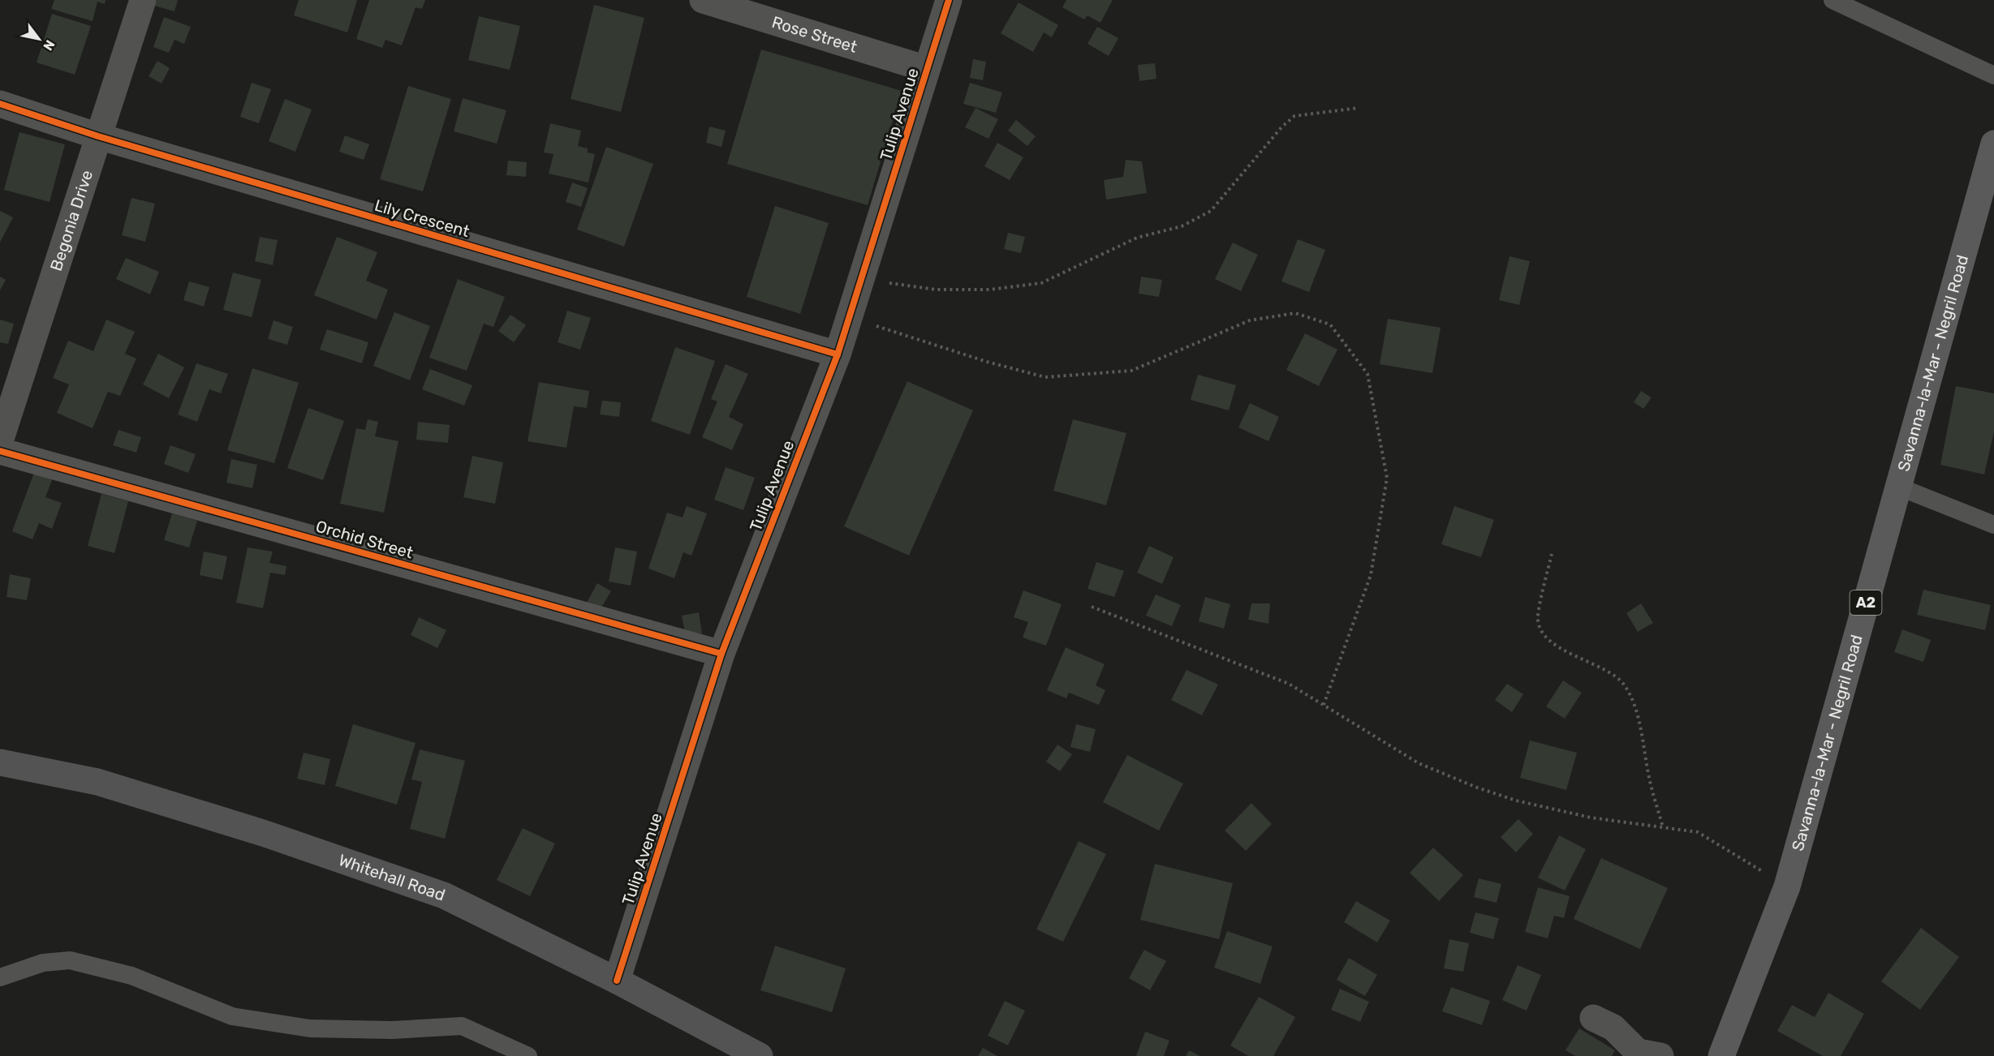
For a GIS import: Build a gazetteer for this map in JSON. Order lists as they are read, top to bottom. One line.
{"streets":{"main road":["Savanna-la-Mar - Negril Road","A2","Whitehall Road"],"street":["Rose Street","Tulip Avenue","Lily Crescent","Begonia Drive","Orchid Street"]},"crossings":[["Rose Street","Tulip Avenue"],["Tulip Avenue","Lily Crescent"],["Tulip Avenue","Orchid Street"],["Tulip Avenue","Whitehall Road"],["Lily Crescent","Begonia Drive"]],"north":"bottom right"}
